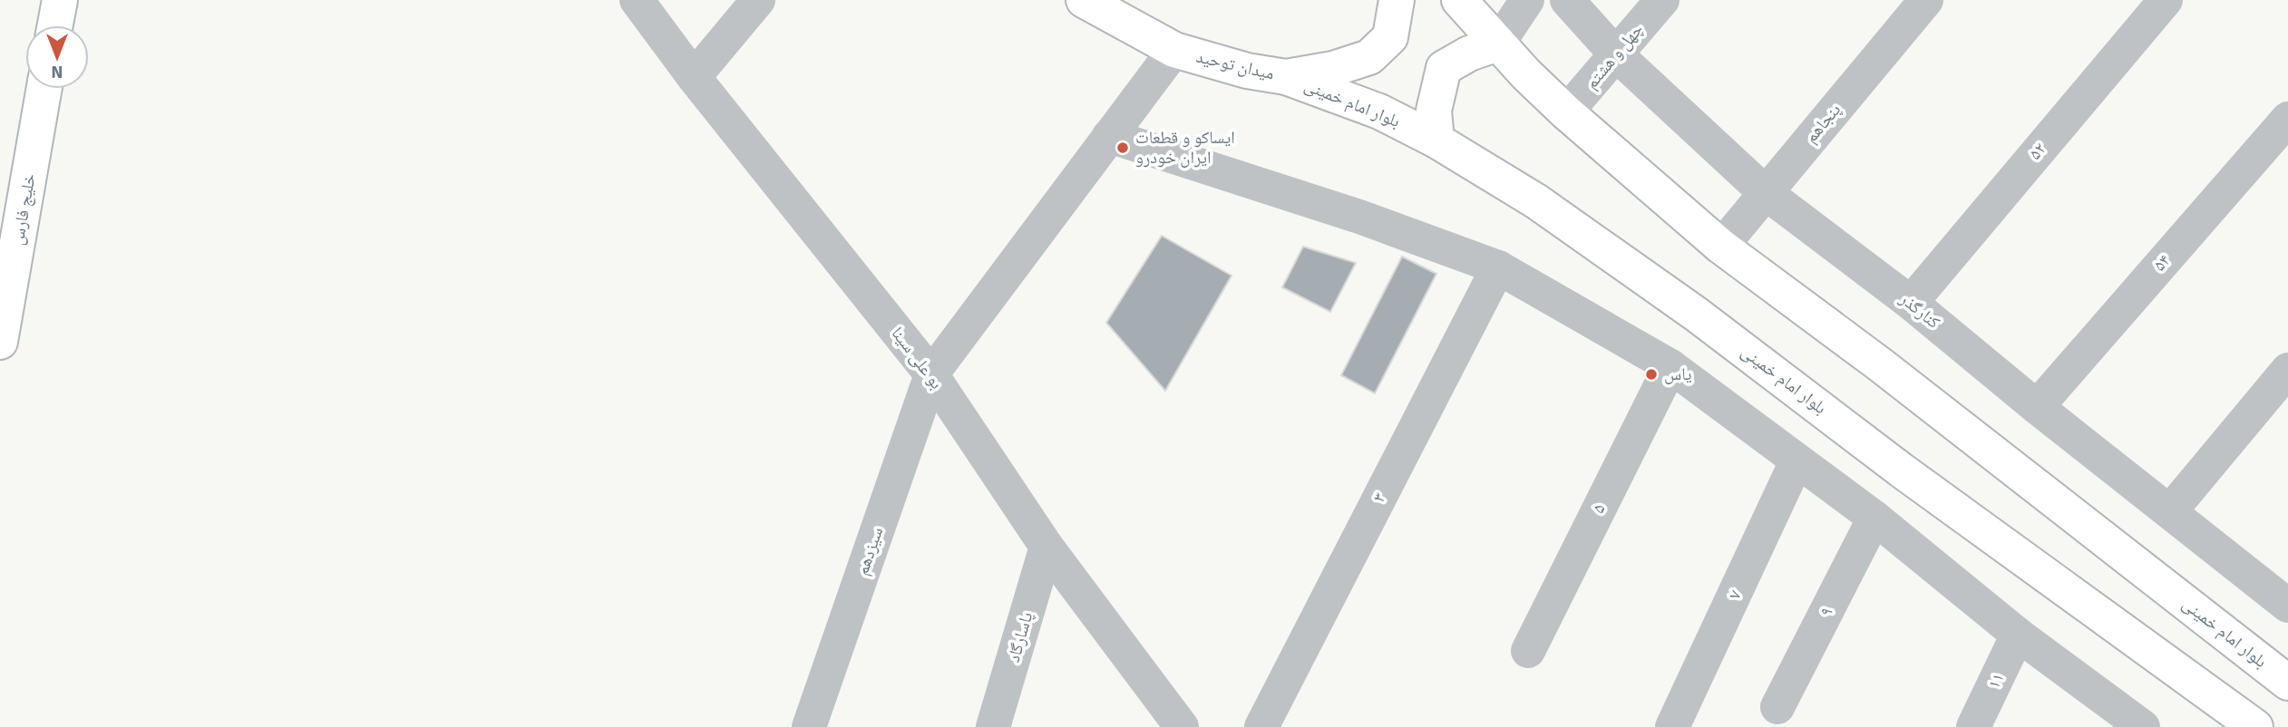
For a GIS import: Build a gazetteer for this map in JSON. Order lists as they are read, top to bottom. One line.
{"streets":{"main road":["میدان توحید","بلوار امام خمینی","خلیج فارس"],"street":["چهل و هشتم","پنجاهم","۵۲","۵۴","کنارگذر","بو علی سینا","۳","۵","سیزدهم","۷","۹","پاسارگاد","۱۱"]},"crossings":[["چهل و هشتم","بلوار امام خمینی"],["چهل و هشتم","کنارگذر"],["میدان توحید","بلوار امام خمینی"],["میدان توحید","سیزدهم"],["بلوار امام خمینی","پنجاهم"],["پنجاهم","کنارگذر"],["۵۲","کنارگذر"],["۵۴","کنارگذر"],["بو علی سینا","سیزدهم"],["بو علی سینا","پاسارگاد"]],"places":["ایساکو و قطعات ایران خودرو","یاس"],"north":"bottom"}
